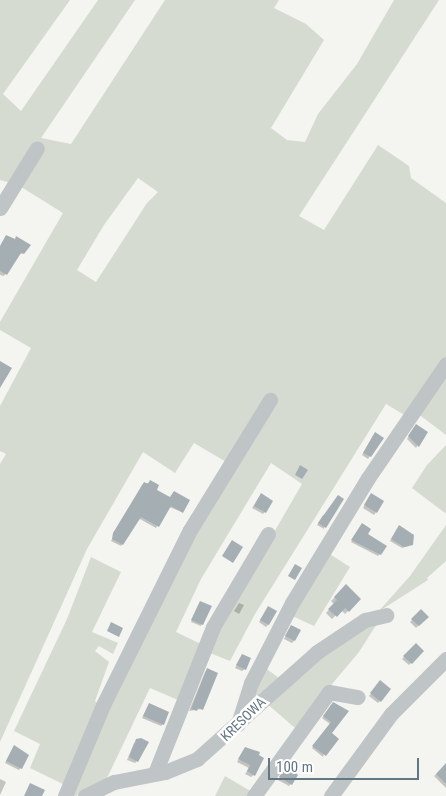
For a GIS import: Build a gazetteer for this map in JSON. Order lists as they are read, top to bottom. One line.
{"streets":{"street":["KRESOWA"]},"scale_bar":"100 m"}
